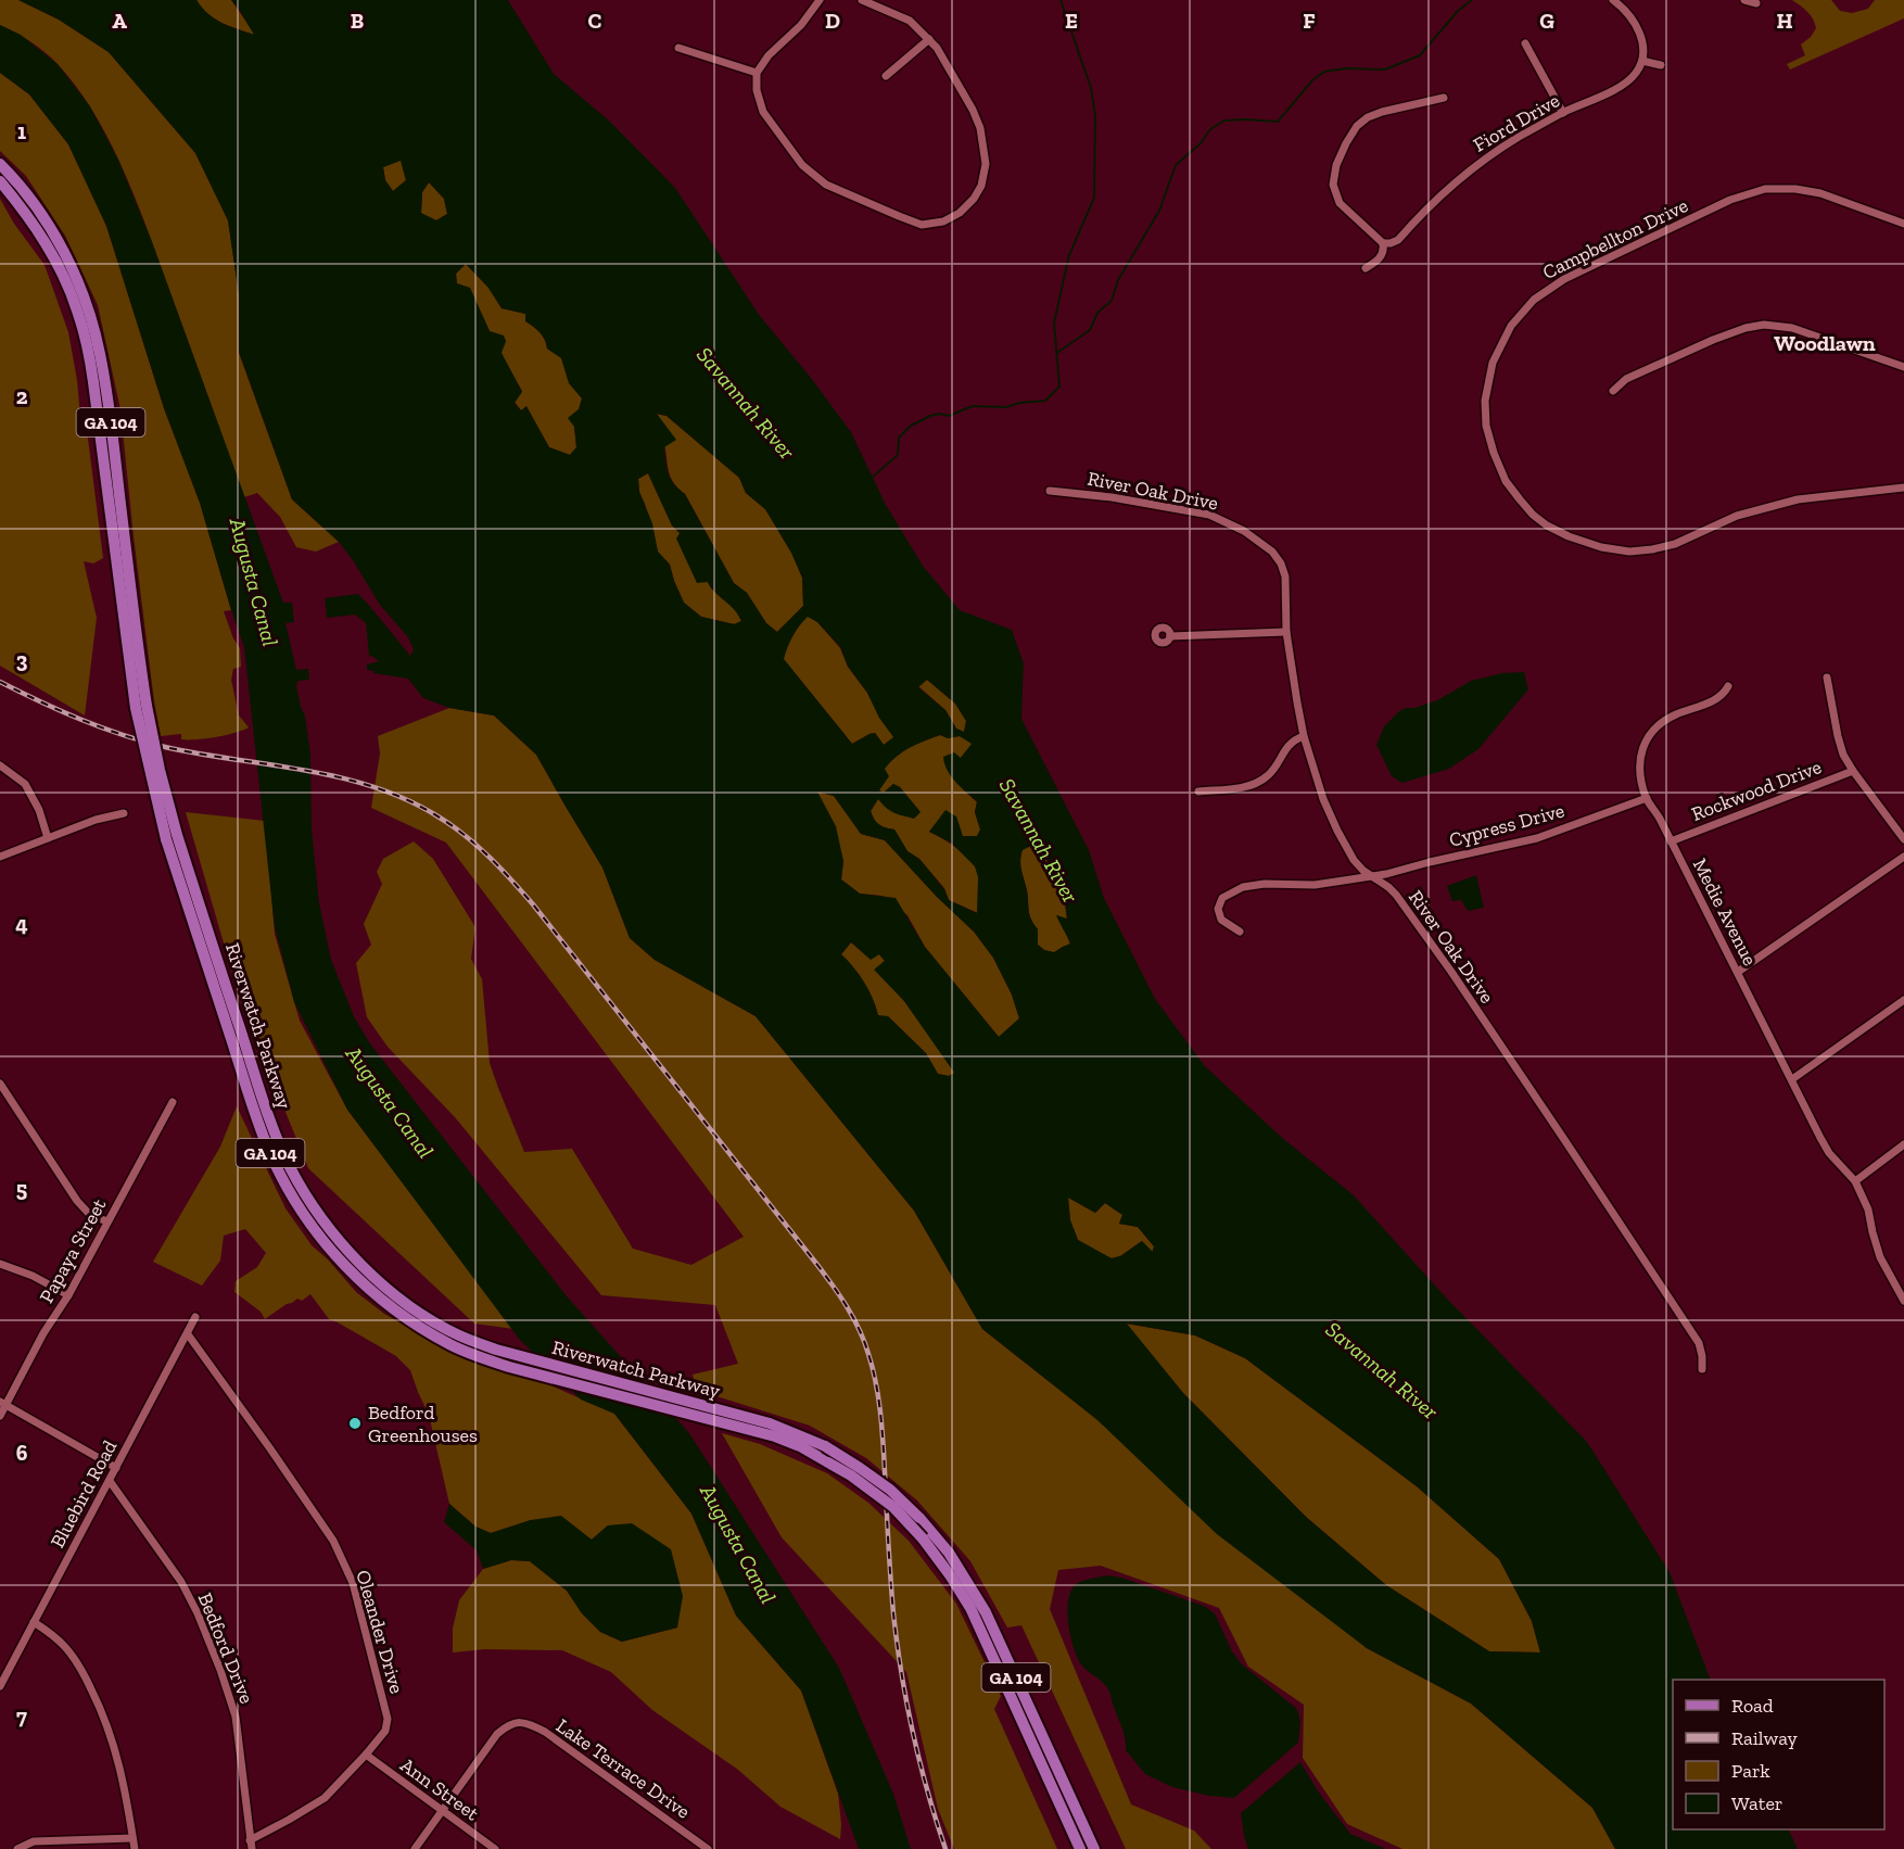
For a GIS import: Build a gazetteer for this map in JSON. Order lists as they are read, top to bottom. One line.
{"streets":{"main road":["GA 104","Riverwatch Parkway"],"street":["Fiord Drive","Campbellton Drive","River Oak Drive","Rockwood Drive","Cypress Drive","Medie Avenue","Papaya Street","Bluebird Road","Oleander Drive","Bedford Drive","Lake Terrace Drive","Ann Street"]},"crossings":[["River Oak Drive","Cypress Drive"],["Rockwood Drive","Medie Avenue"],["Cypress Drive","Medie Avenue"],["Bluebird Road","Oleander Drive"],["Bluebird Road","Bedford Drive"],["Oleander Drive","Bedford Drive"],["Oleander Drive","Ann Street"],["Lake Terrace Drive","Ann Street"]],"districts":["Woodlawn"],"water":["Savannah River","Augusta Canal"],"places":["Bedford Greenhouses"],"legend":["Road","Railway","Park","Water"],"grid":{"columns":["A","B","C","D","E","F","G","H"],"rows":["1","2","3","4","5","6","7"]}}
